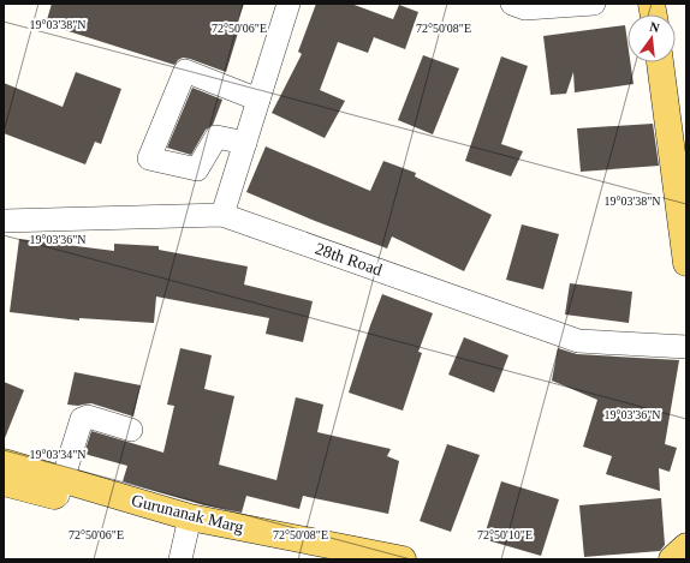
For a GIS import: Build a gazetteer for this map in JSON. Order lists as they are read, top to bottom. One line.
{"streets":{"main road":["Gurunanak Marg"],"street":["28th Road"]},"north":"top","coordinates":["19°03'38\"N","72°50'06\"E","72°50'08\"E","19°03'36\"N","19°03'34\"N","72°50'10\"E"]}
